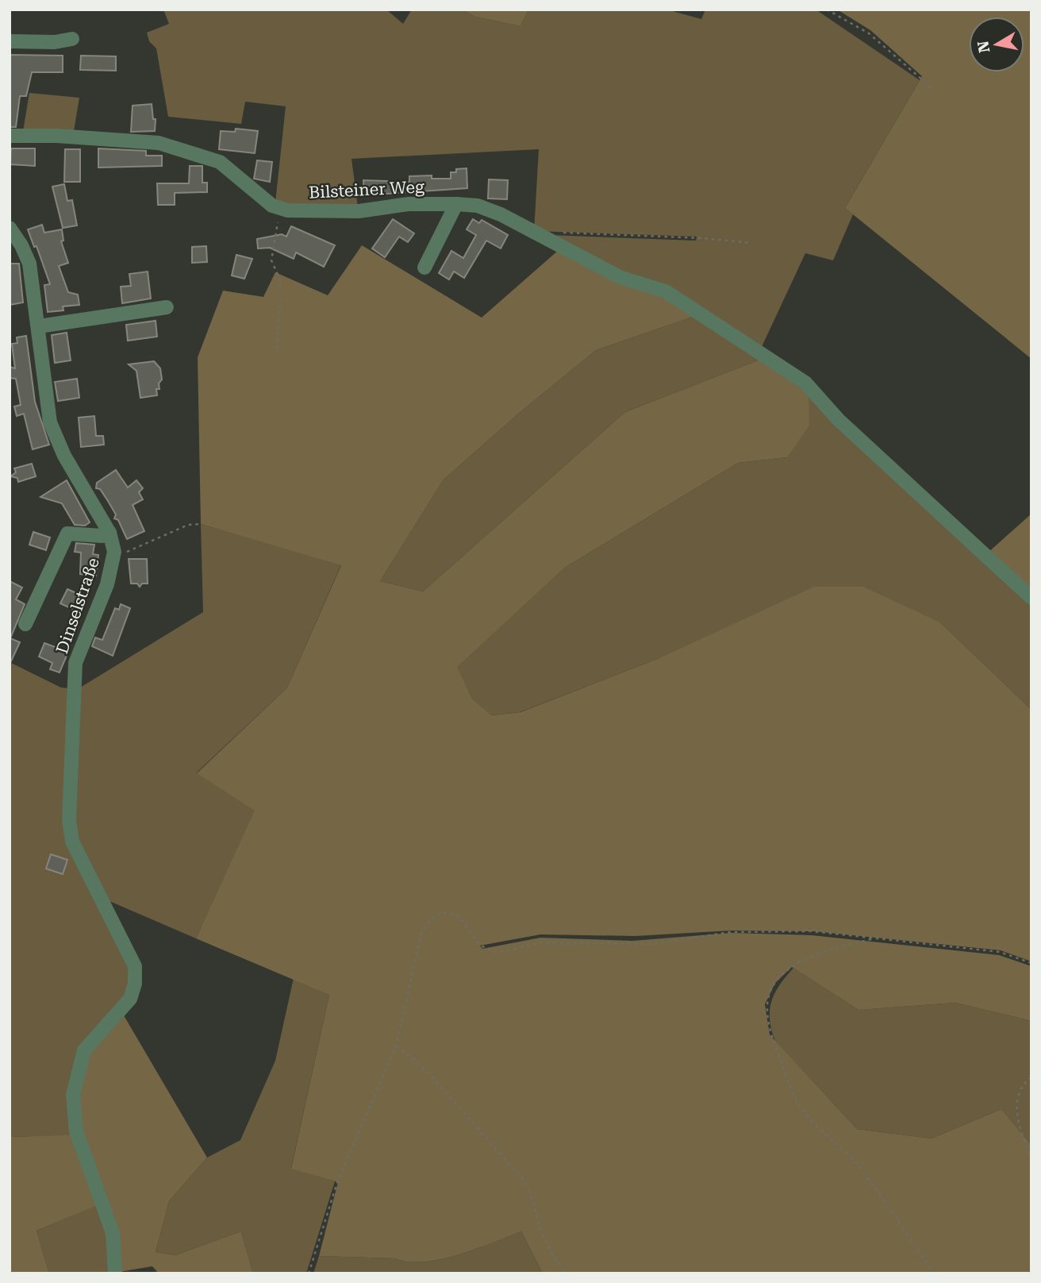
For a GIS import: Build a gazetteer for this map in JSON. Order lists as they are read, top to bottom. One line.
{"streets":{"street":["Bilsteiner Weg","Dinselstraße"]},"north":"left"}
